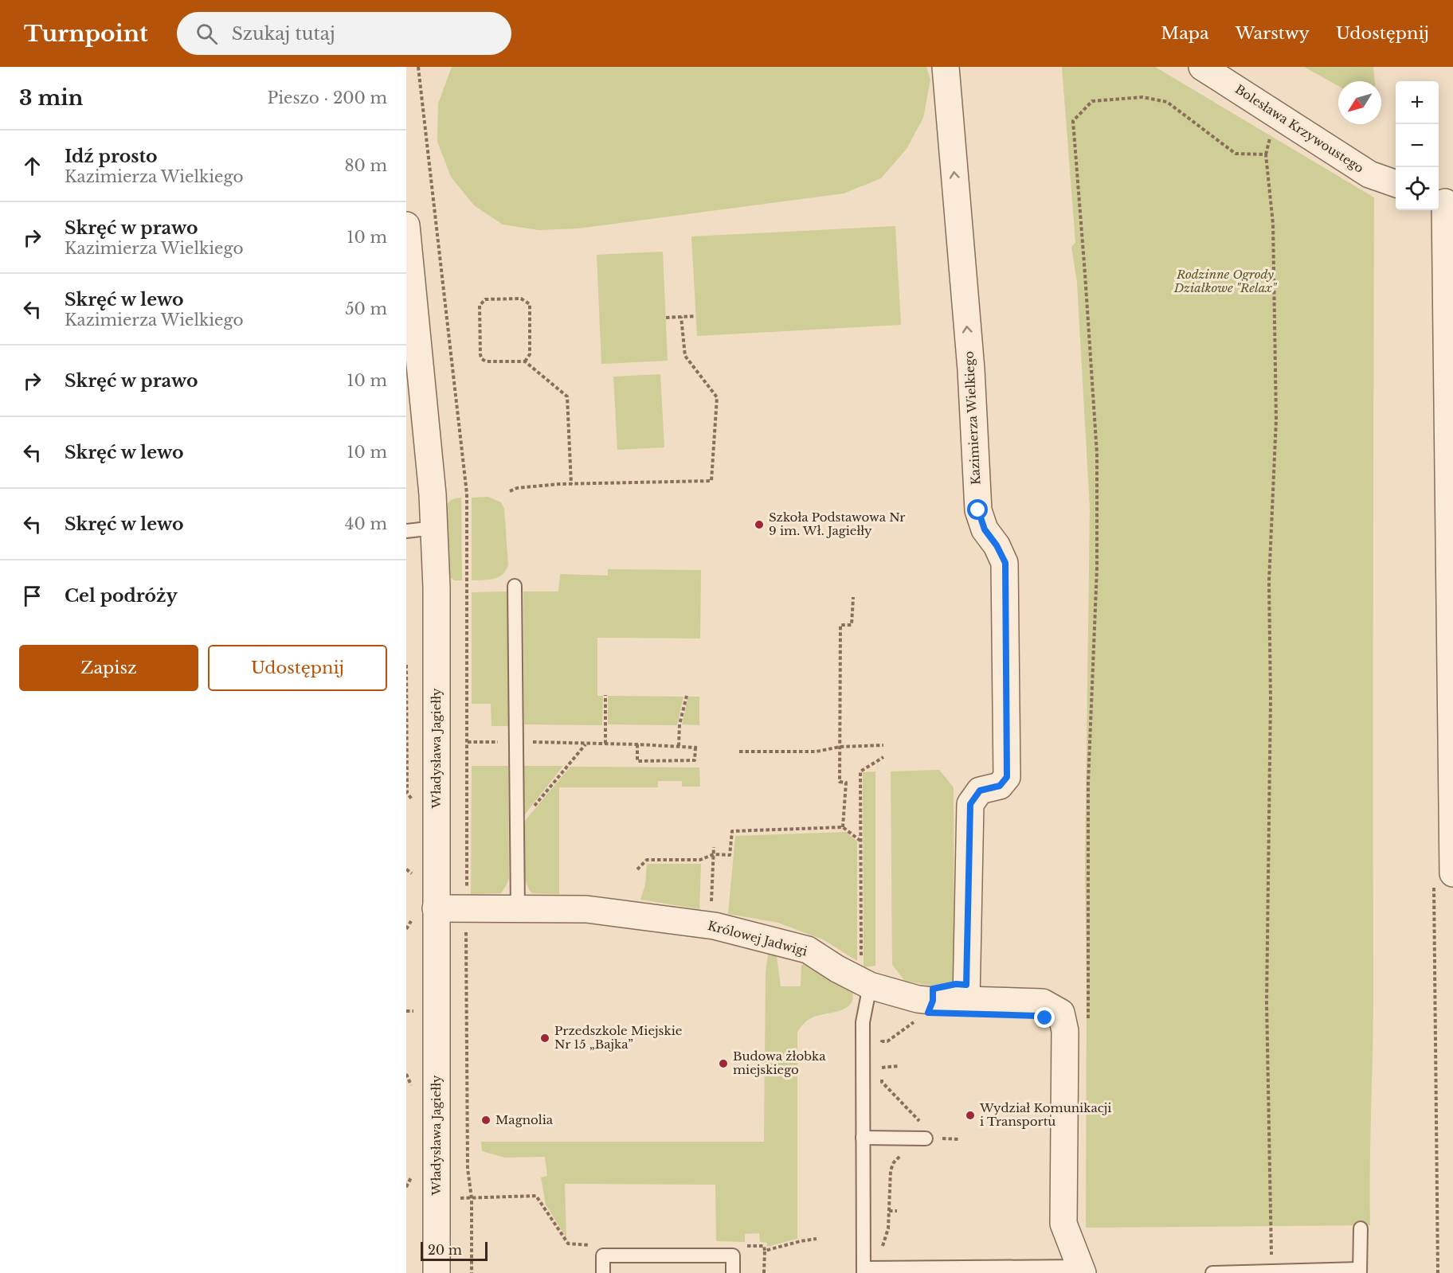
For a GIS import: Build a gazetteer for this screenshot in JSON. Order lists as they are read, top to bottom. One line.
{"streets":{"street":["Bolesława Krzywoustego","Kazimierza Wielkiego","Władysława Jagiełły","Królowej Jadwigi"]},"crossings":[["Kazimierza Wielkiego","Królowej Jadwigi"],["Władysława Jagiełły","Królowej Jadwigi"]],"one_way":["Kazimierza Wielkiego"],"parks":["Rodzinne Ogrody Działkowe \"Relax\""],"places":["Szkoła Podstawowa Nr 9 im. Wł. Jagiełły","Przedszkole Miejskie Nr 15 „Bajka”","Budowa żłobka miejskiego","Wydział Komunikacji i Transportu","Magnolia"],"scale_bar":"20 m","north":"bottom left","page":{"header":"Turnpoint","search":"Szukaj tutaj","nav":["Mapa","Warstwy","Udostępnij"],"heading":["3 min","Pieszo · 200 m"],"map_buttons":["+","−"],"list":[["Idź prosto","Kazimierza Wielkiego","80 m"],["Skręć w prawo","Kazimierza Wielkiego","10 m"],["Skręć w lewo","Kazimierza Wielkiego","50 m"],["Skręć w prawo","10 m"],["Skręć w lewo","10 m"],["Skręć w lewo","40 m"],"Cel podróży"],"buttons":["Zapisz","Udostępnij"],"scale":"20 m"}}
